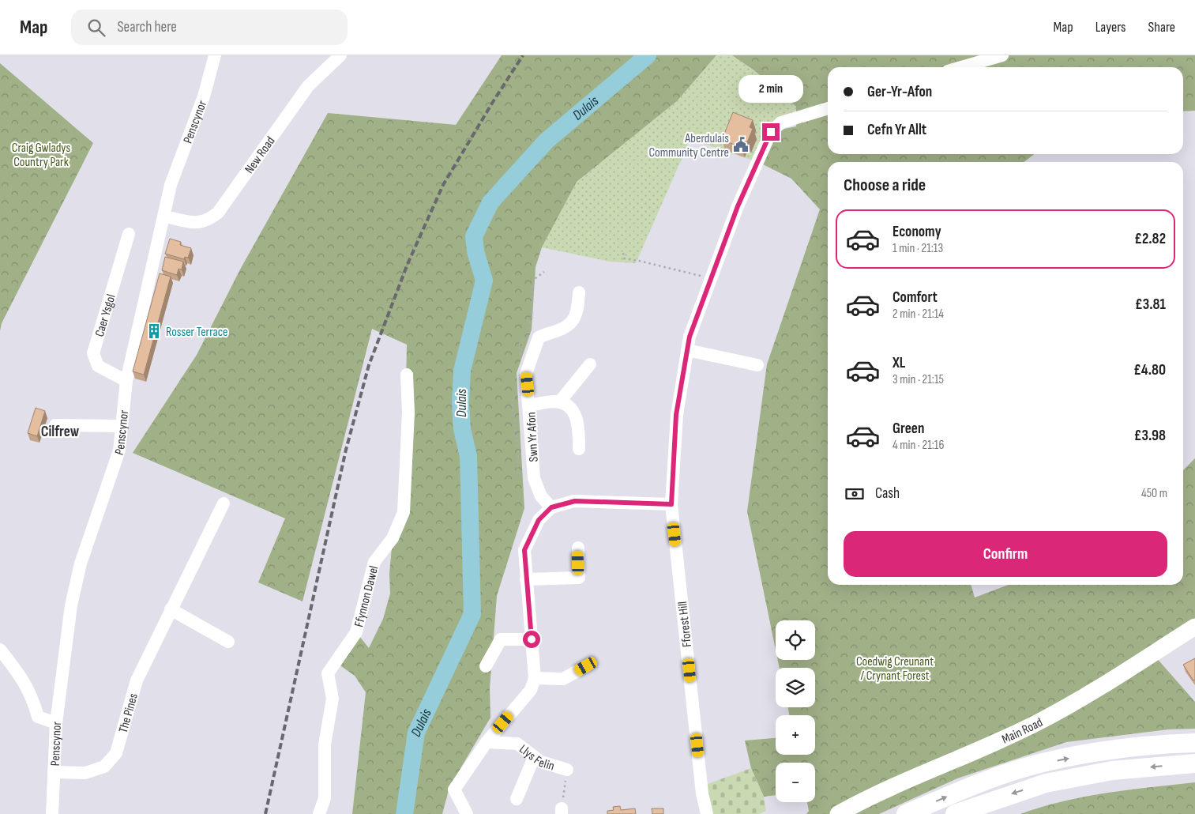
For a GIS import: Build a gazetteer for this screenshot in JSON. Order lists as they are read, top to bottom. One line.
{"streets":{"main road":["Main Road"],"street":["Penscynor","New Road","Caer Ysgol","Swn Yr Afon","Ffynnon Dawel","Fforest Hill","The Pines","Llys Felin"]},"crossings":[["Penscynor","New Road"],["Penscynor","Caer Ysgol"],["Penscynor","The Pines"]],"districts":["Cilfrew"],"water":["Dulais"],"parks":["Craig Gwladys Country Park","Coedwig Creunant / Crynant Forest"],"places":{"public building":["Aberdulais Community Centre"],"building":["Rosser Terrace"]},"page":{"header":"Map","search":"Search here","nav":["Map","Layers","Share"],"banner":["Ger-Yr-Afon","Cefn Yr Allt"],"bubble":"2 min","heading":"Choose a ride","list":[{"name":"Economy","note":"1 min · 21:13","value":"£2.82"},{"name":"Comfort","note":"2 min · 21:14","value":"£3.81"},{"name":"XL","note":"3 min · 21:15","value":"£4.80"},{"name":"Green","note":"4 min · 21:16","value":"£3.98"}],"pay":["Cash","450 m"],"buttons":"Confirm","map_buttons":["+","−"]}}
